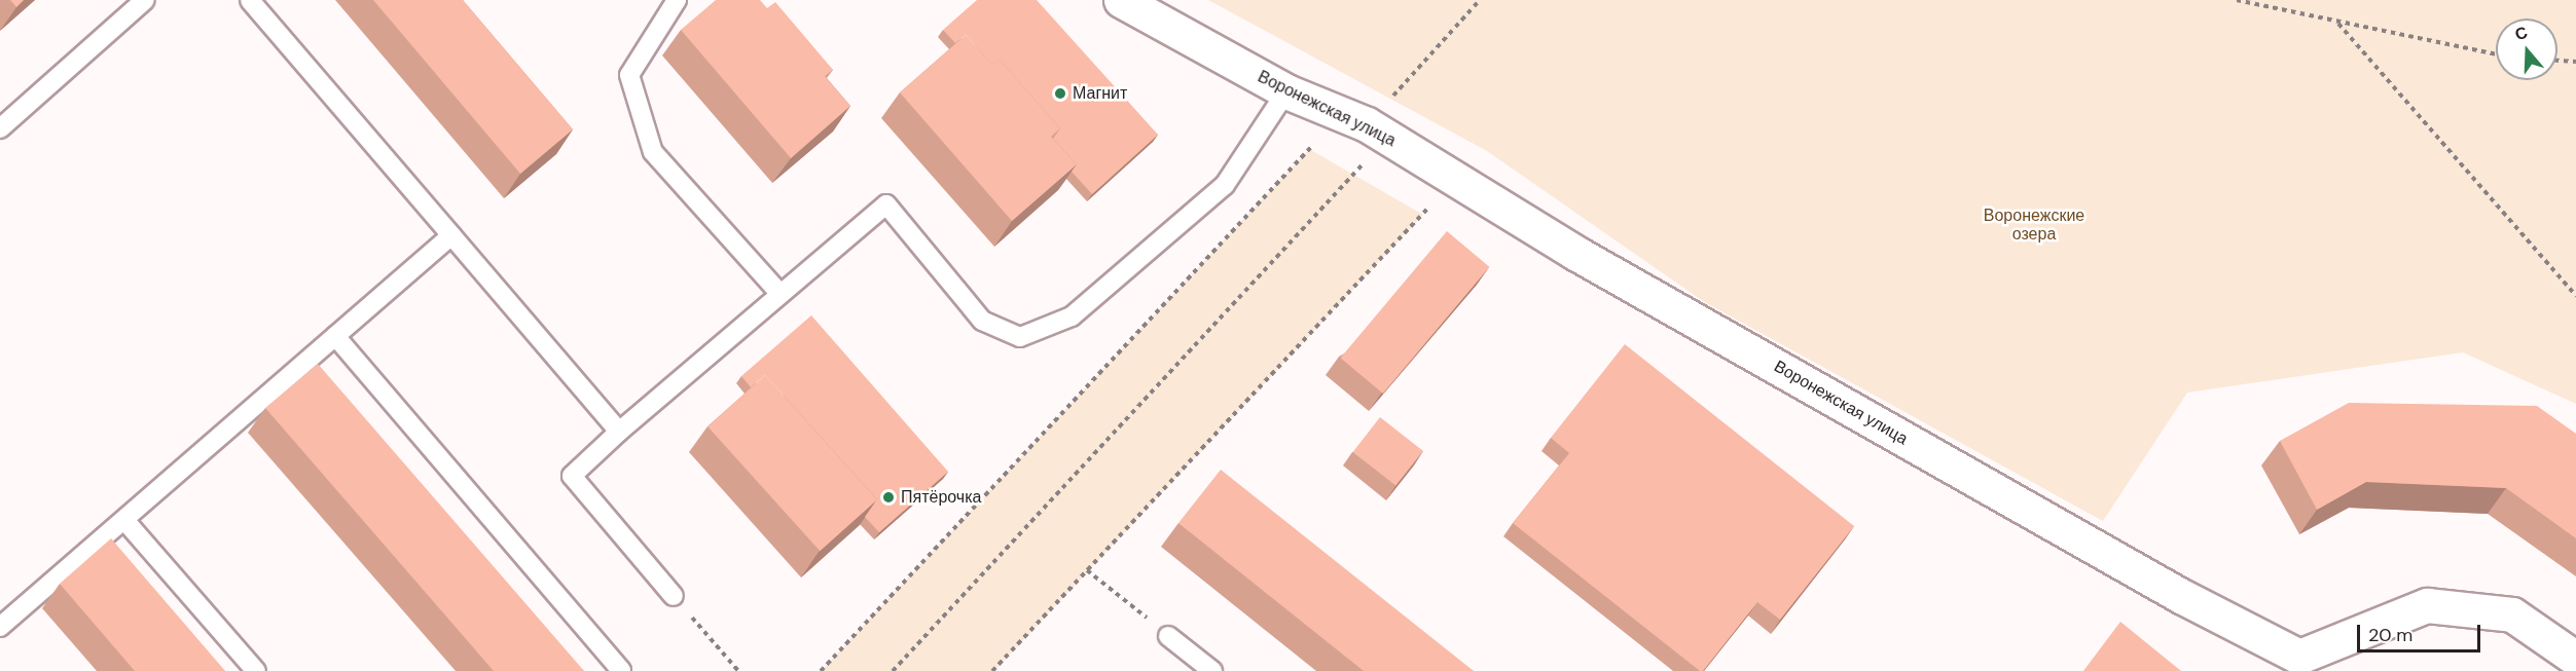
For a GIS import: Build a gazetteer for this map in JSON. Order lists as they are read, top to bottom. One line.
{"streets":{"street":["Воронежская улица"]},"parks":["Воронежские озера"],"places":["Магнит","Пятёрочка"],"scale_bar":"20 m","north":"top"}
